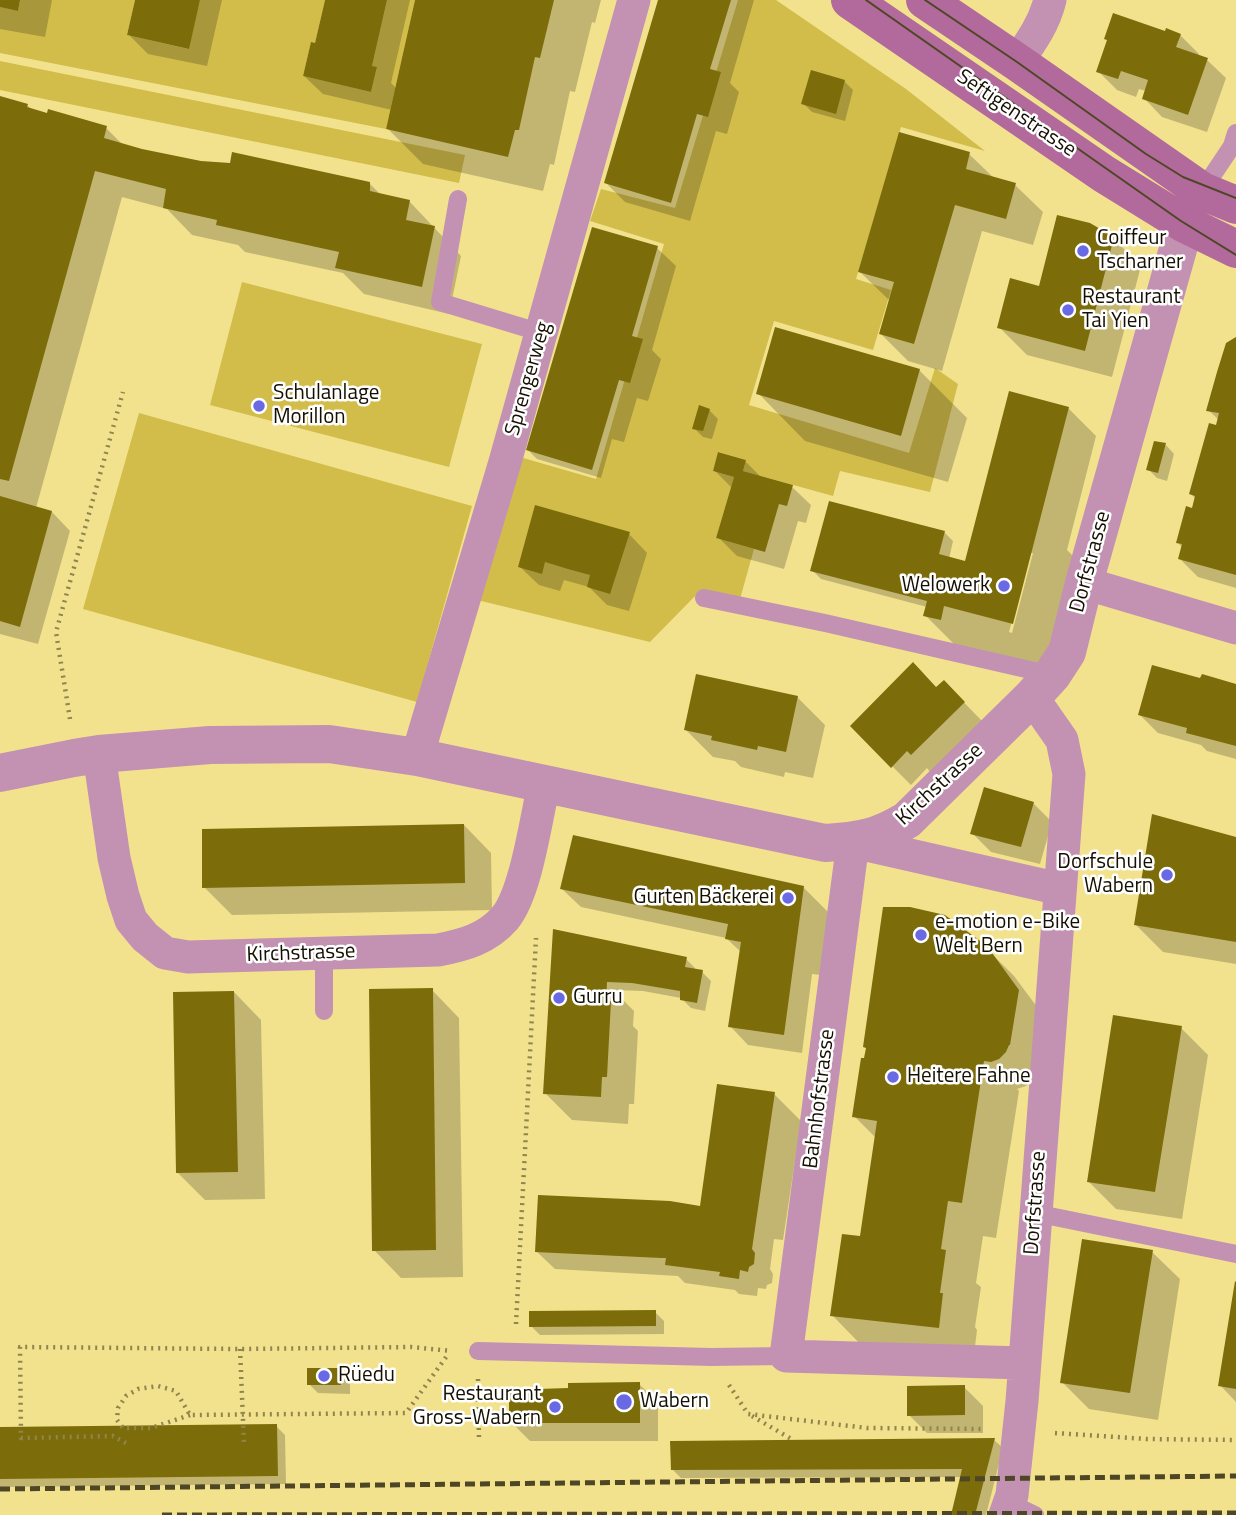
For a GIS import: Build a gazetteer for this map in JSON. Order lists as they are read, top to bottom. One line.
{"streets":{"main road":["Seftigenstrasse"],"street":["Sprengerweg","Dorfstrasse","Kirchstrasse","Bahnhofstrasse"]},"crossings":[["Seftigenstrasse","Dorfstrasse"],["Sprengerweg","Kirchstrasse"],["Dorfstrasse","Kirchstrasse"],["Kirchstrasse","Bahnhofstrasse"]],"places":["Coiffeur Tscharner","Restaurant Tai Yien","Schulanlage Morillon","Welowerk","Dorfschule Wabern","Gurten Bäckerei","e-motion e-Bike Welt Bern","Gurru","Heitere Fahne","Rüedu","Wabern","Restaurant Gross-Wabern"]}
